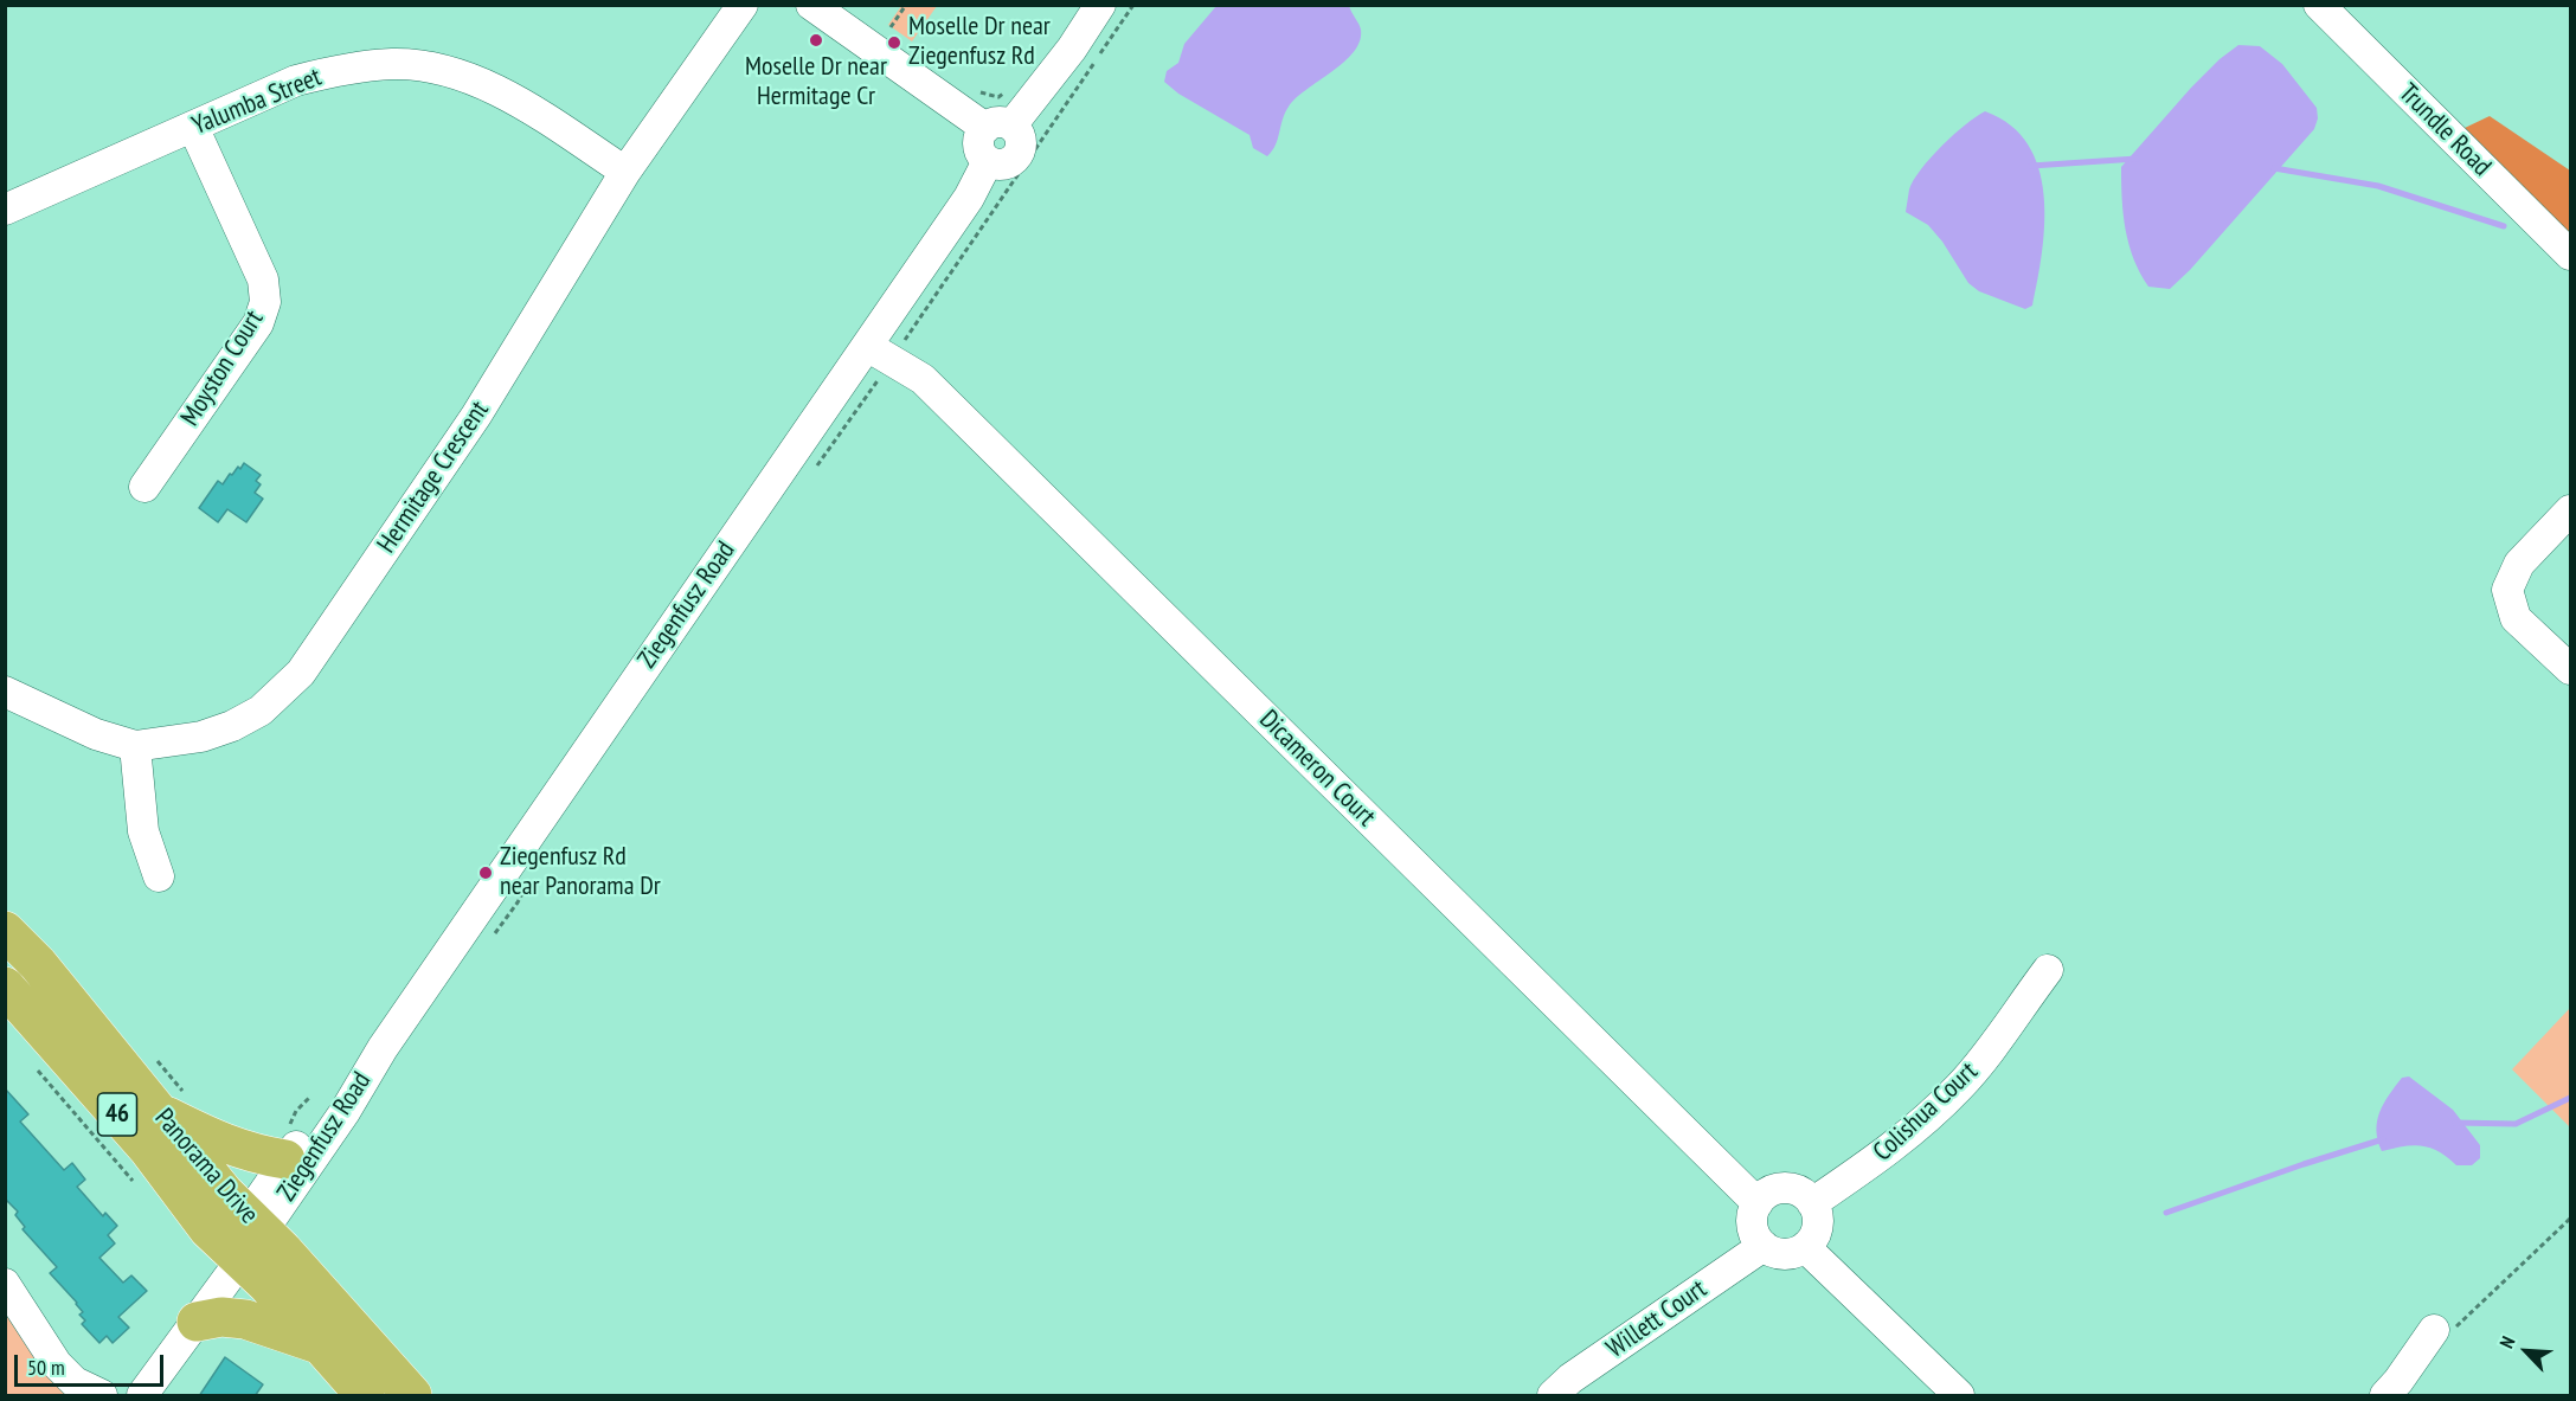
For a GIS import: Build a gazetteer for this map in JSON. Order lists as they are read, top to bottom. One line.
{"streets":{"main road":["46","Panorama Drive"],"street":["Yalumba Street","Trundle Road","Moyston Court","Hermitage Crescent","Ziegenfusz Road","Dicameron Court","Colishua Court","Willett Court"]},"crossings":[["Yalumba Street","Moyston Court"],["Yalumba Street","Hermitage Crescent"],["Ziegenfusz Road","Dicameron Court"],["Ziegenfusz Road","Panorama Drive"],["Dicameron Court","Colishua Court"],["Dicameron Court","Willett Court"],["Colishua Court","Willett Court"]],"places":["Moselle Dr near Hermitage Cr","Moselle Dr near Ziegenfusz Rd","Ziegenfusz Rd near Panorama Dr"],"scale_bar":"50 m","north":"top left"}
